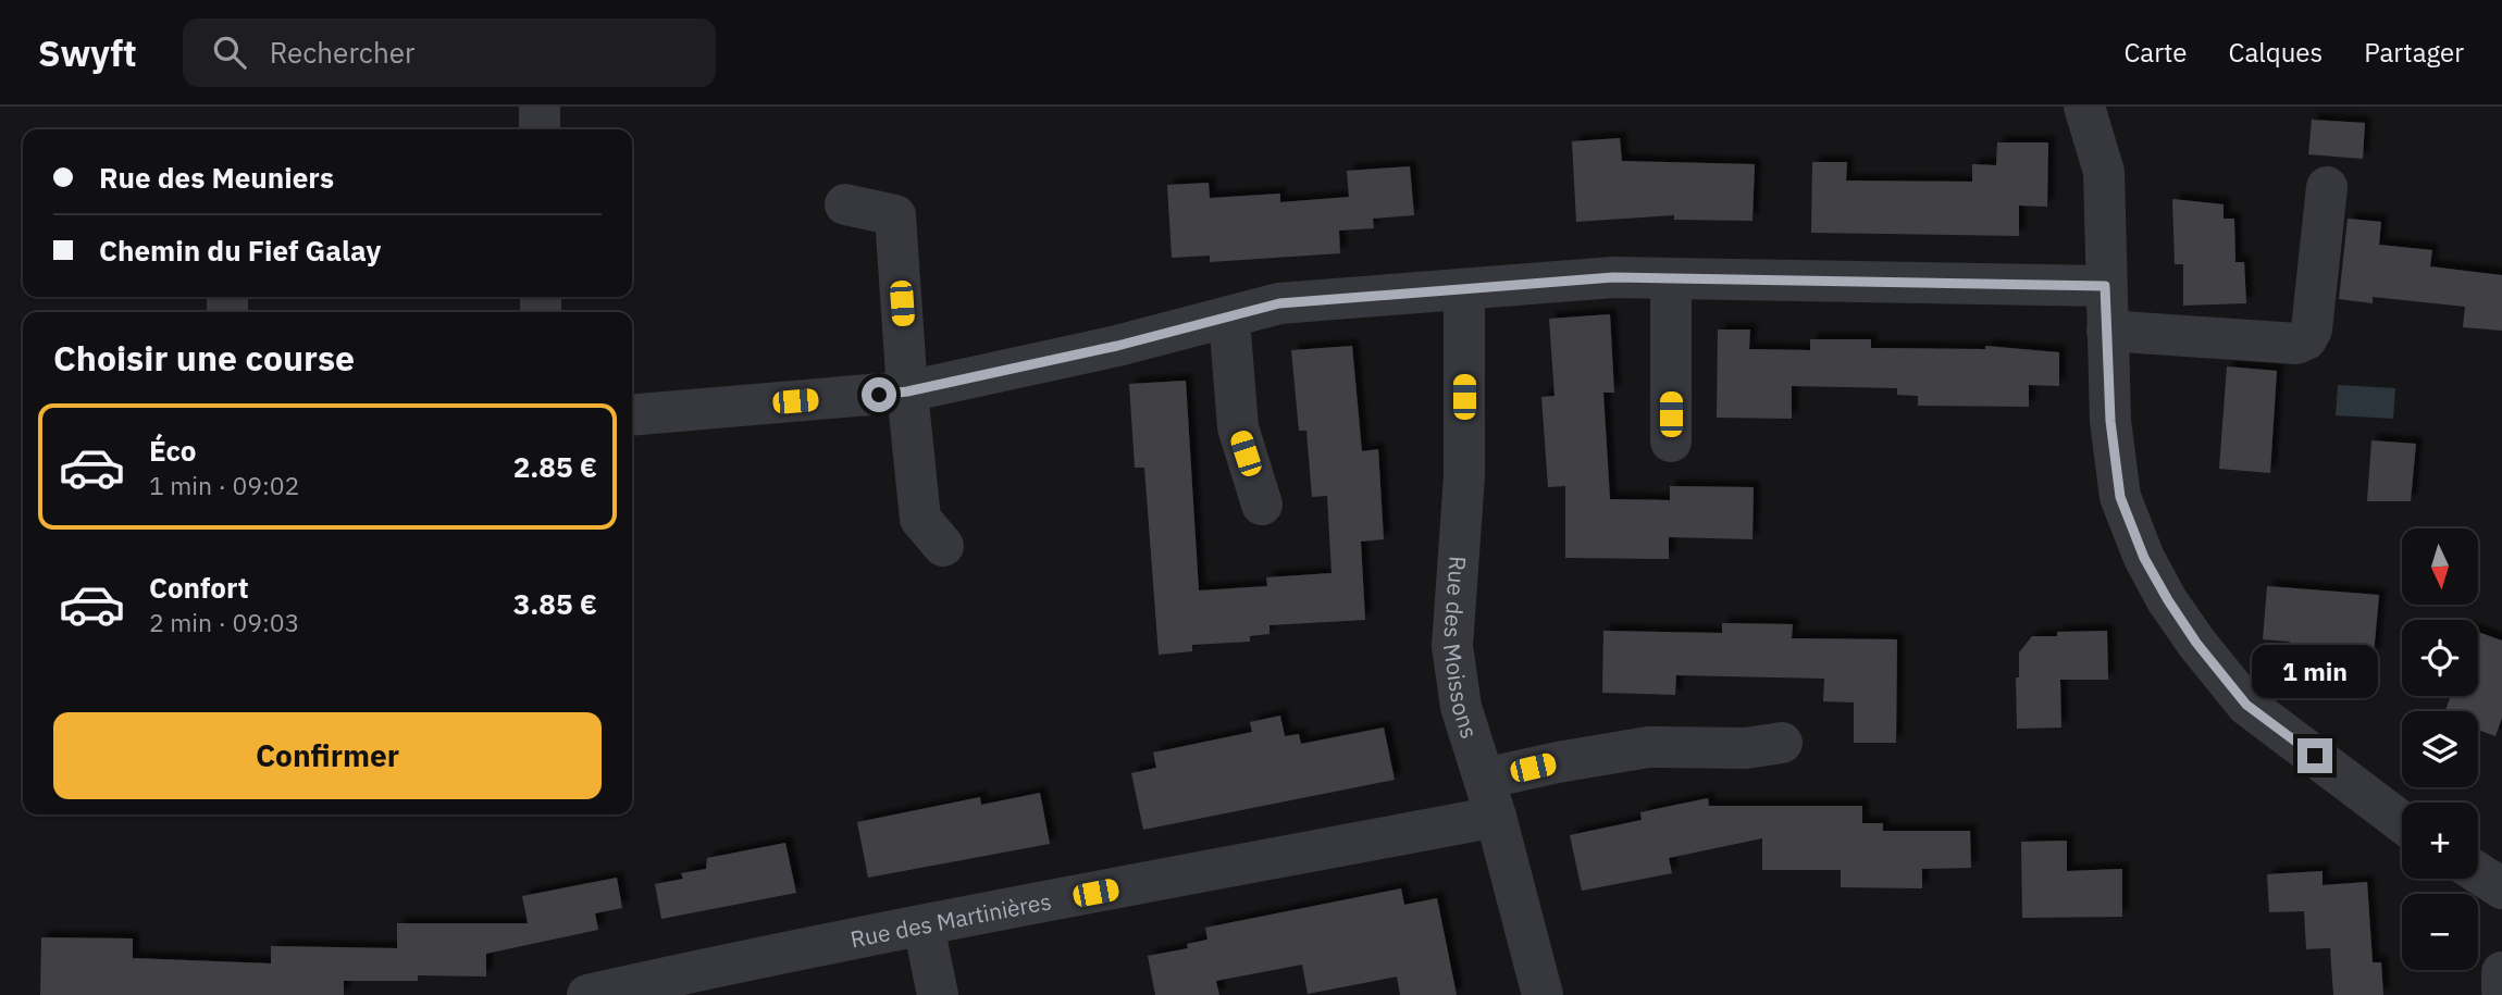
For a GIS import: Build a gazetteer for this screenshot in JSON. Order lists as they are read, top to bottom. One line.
{"streets":{"street":["Rue des Moissons","Rue des Martinières"]},"crossings":[["Rue des Moissons","Rue des Martinières"]],"north":"bottom","page":{"header":"Swyft","search":"Rechercher","nav":["Carte","Calques","Partager"],"banner":["Rue des Meuniers","Chemin du Fief Galay"],"heading":"Choisir une course","list":[{"name":"Éco","note":"1 min · 09:02","value":"2.85 €"},{"name":"Confort","note":"2 min · 09:03","value":"3.85 €"}],"map_buttons":["+","−"],"bubble":"1 min","buttons":"Confirmer"}}
